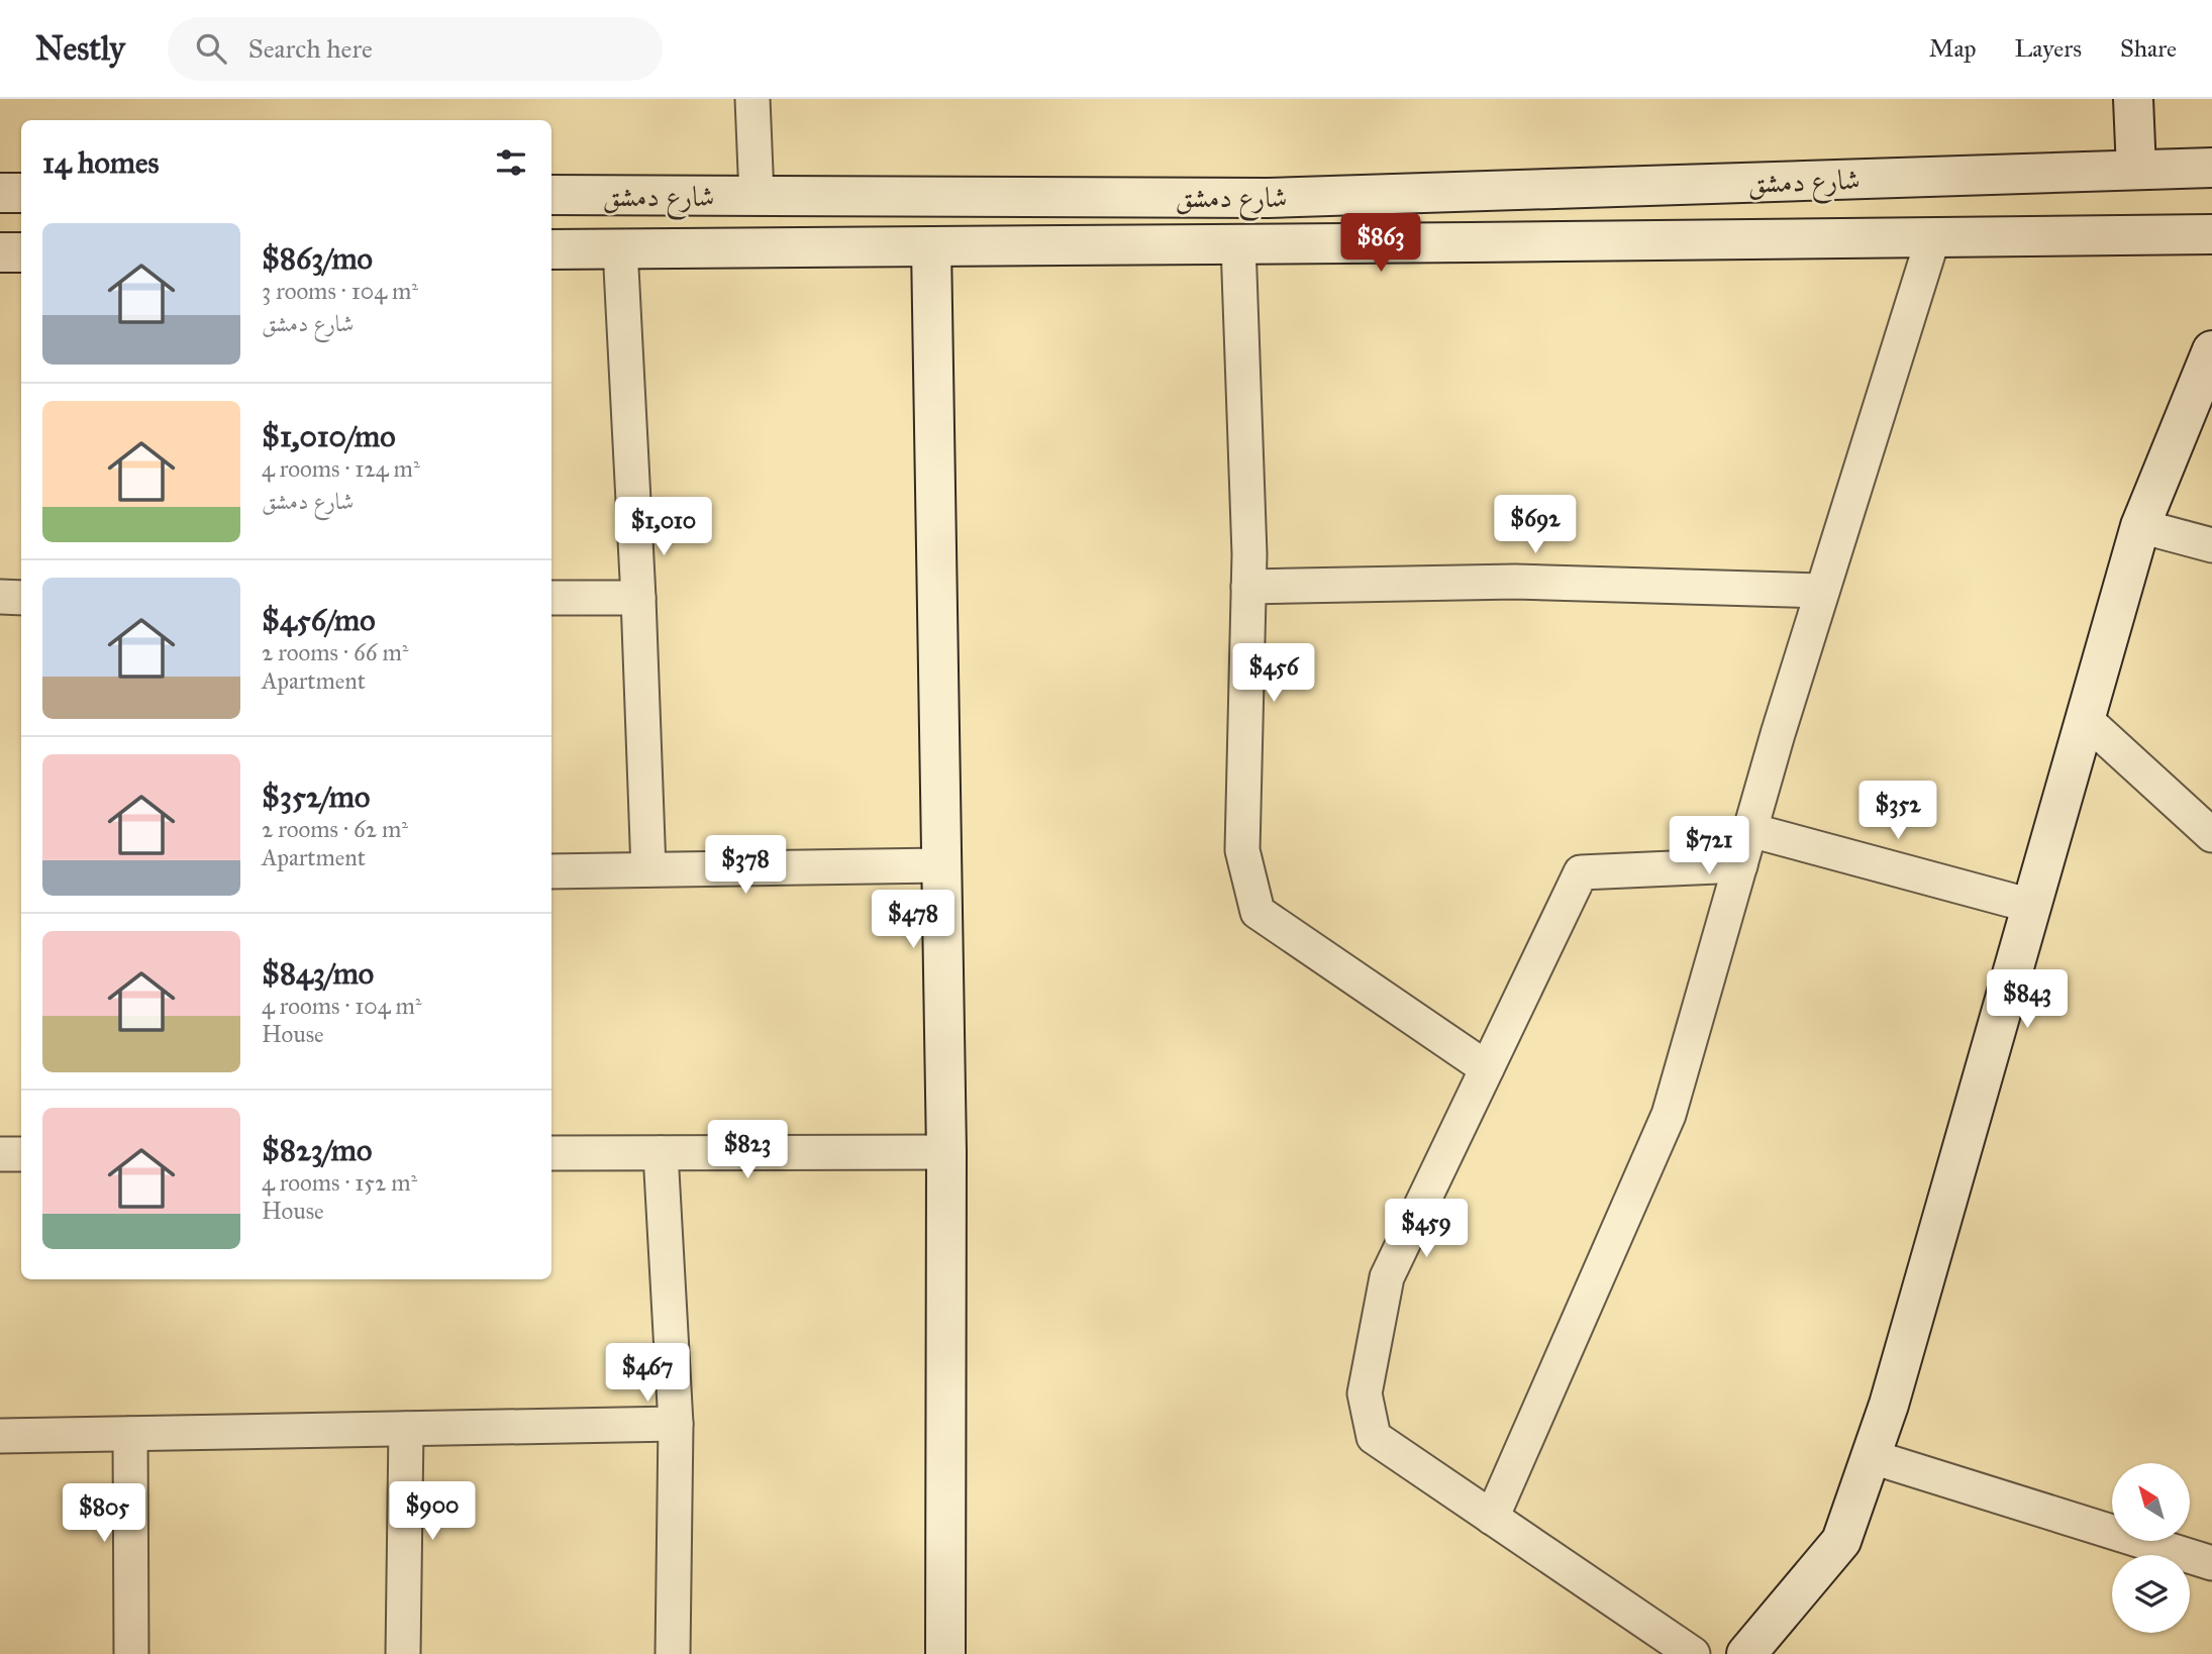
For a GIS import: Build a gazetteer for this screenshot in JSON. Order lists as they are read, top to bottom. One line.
{"streets":{"main road":["شارع دمشق"]},"north":"top left","page":{"header":"Nestly","search":"Search here","nav":["Map","Layers","Share"],"heading":"14 homes","list":[{"name":"$863/mo","note":"3 rooms · 104 m² · شارع دمشق"},{"name":"$1,010/mo","note":"4 rooms · 124 m² · شارع دمشق"},{"name":"$456/mo","note":"2 rooms · 66 m² · Apartment"},{"name":"$352/mo","note":"2 rooms · 62 m² · Apartment"},{"name":"$843/mo","note":"4 rooms · 104 m² · House"},{"name":"$823/mo","note":"4 rooms · 152 m² · House"}],"price":["$863","$692","$1,010","$456","$352","$721","$378","$478","$843","$823","$459","$467","$900","$805"]}}
